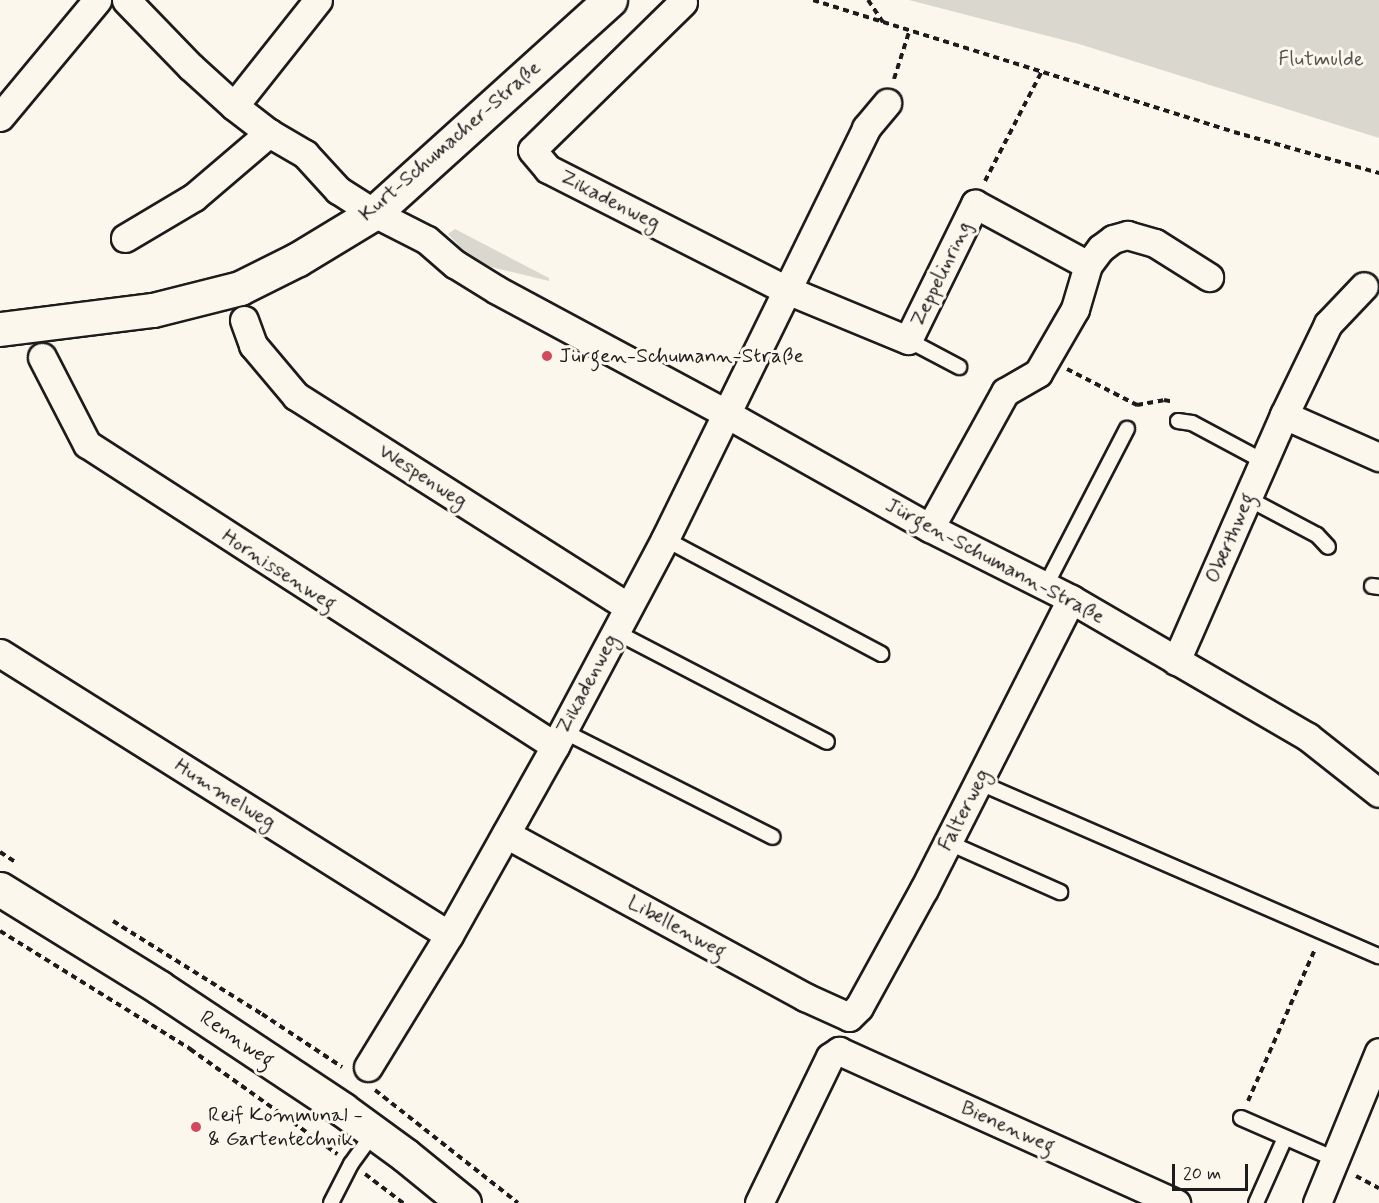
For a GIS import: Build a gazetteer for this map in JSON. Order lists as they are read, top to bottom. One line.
{"streets":{"main road":["Kurt-Schumacher-Straße","Rennweg"],"street":["Zikadenweg","Zeppelinring","Wespenweg","Oberthweg","Jürgen-Schumann-Straße","Hornissenweg","Hummelweg","Falterweg","Libellenweg","Bienenweg"]},"crossings":[["Kurt-Schumacher-Straße","Jürgen-Schumann-Straße"],["Zikadenweg","Zeppelinring"],["Zikadenweg","Wespenweg"],["Zikadenweg","Jürgen-Schumann-Straße"],["Zikadenweg","Hornissenweg"],["Zikadenweg","Hummelweg"],["Zikadenweg","Libellenweg"],["Oberthweg","Jürgen-Schumann-Straße"],["Jürgen-Schumann-Straße","Falterweg"],["Falterweg","Libellenweg"]],"parks":["Flutmulde"],"places":["Jürgen-Schumann-Straße","Reif Kommunal - & Gartentechnik"],"scale_bar":"20 m"}
